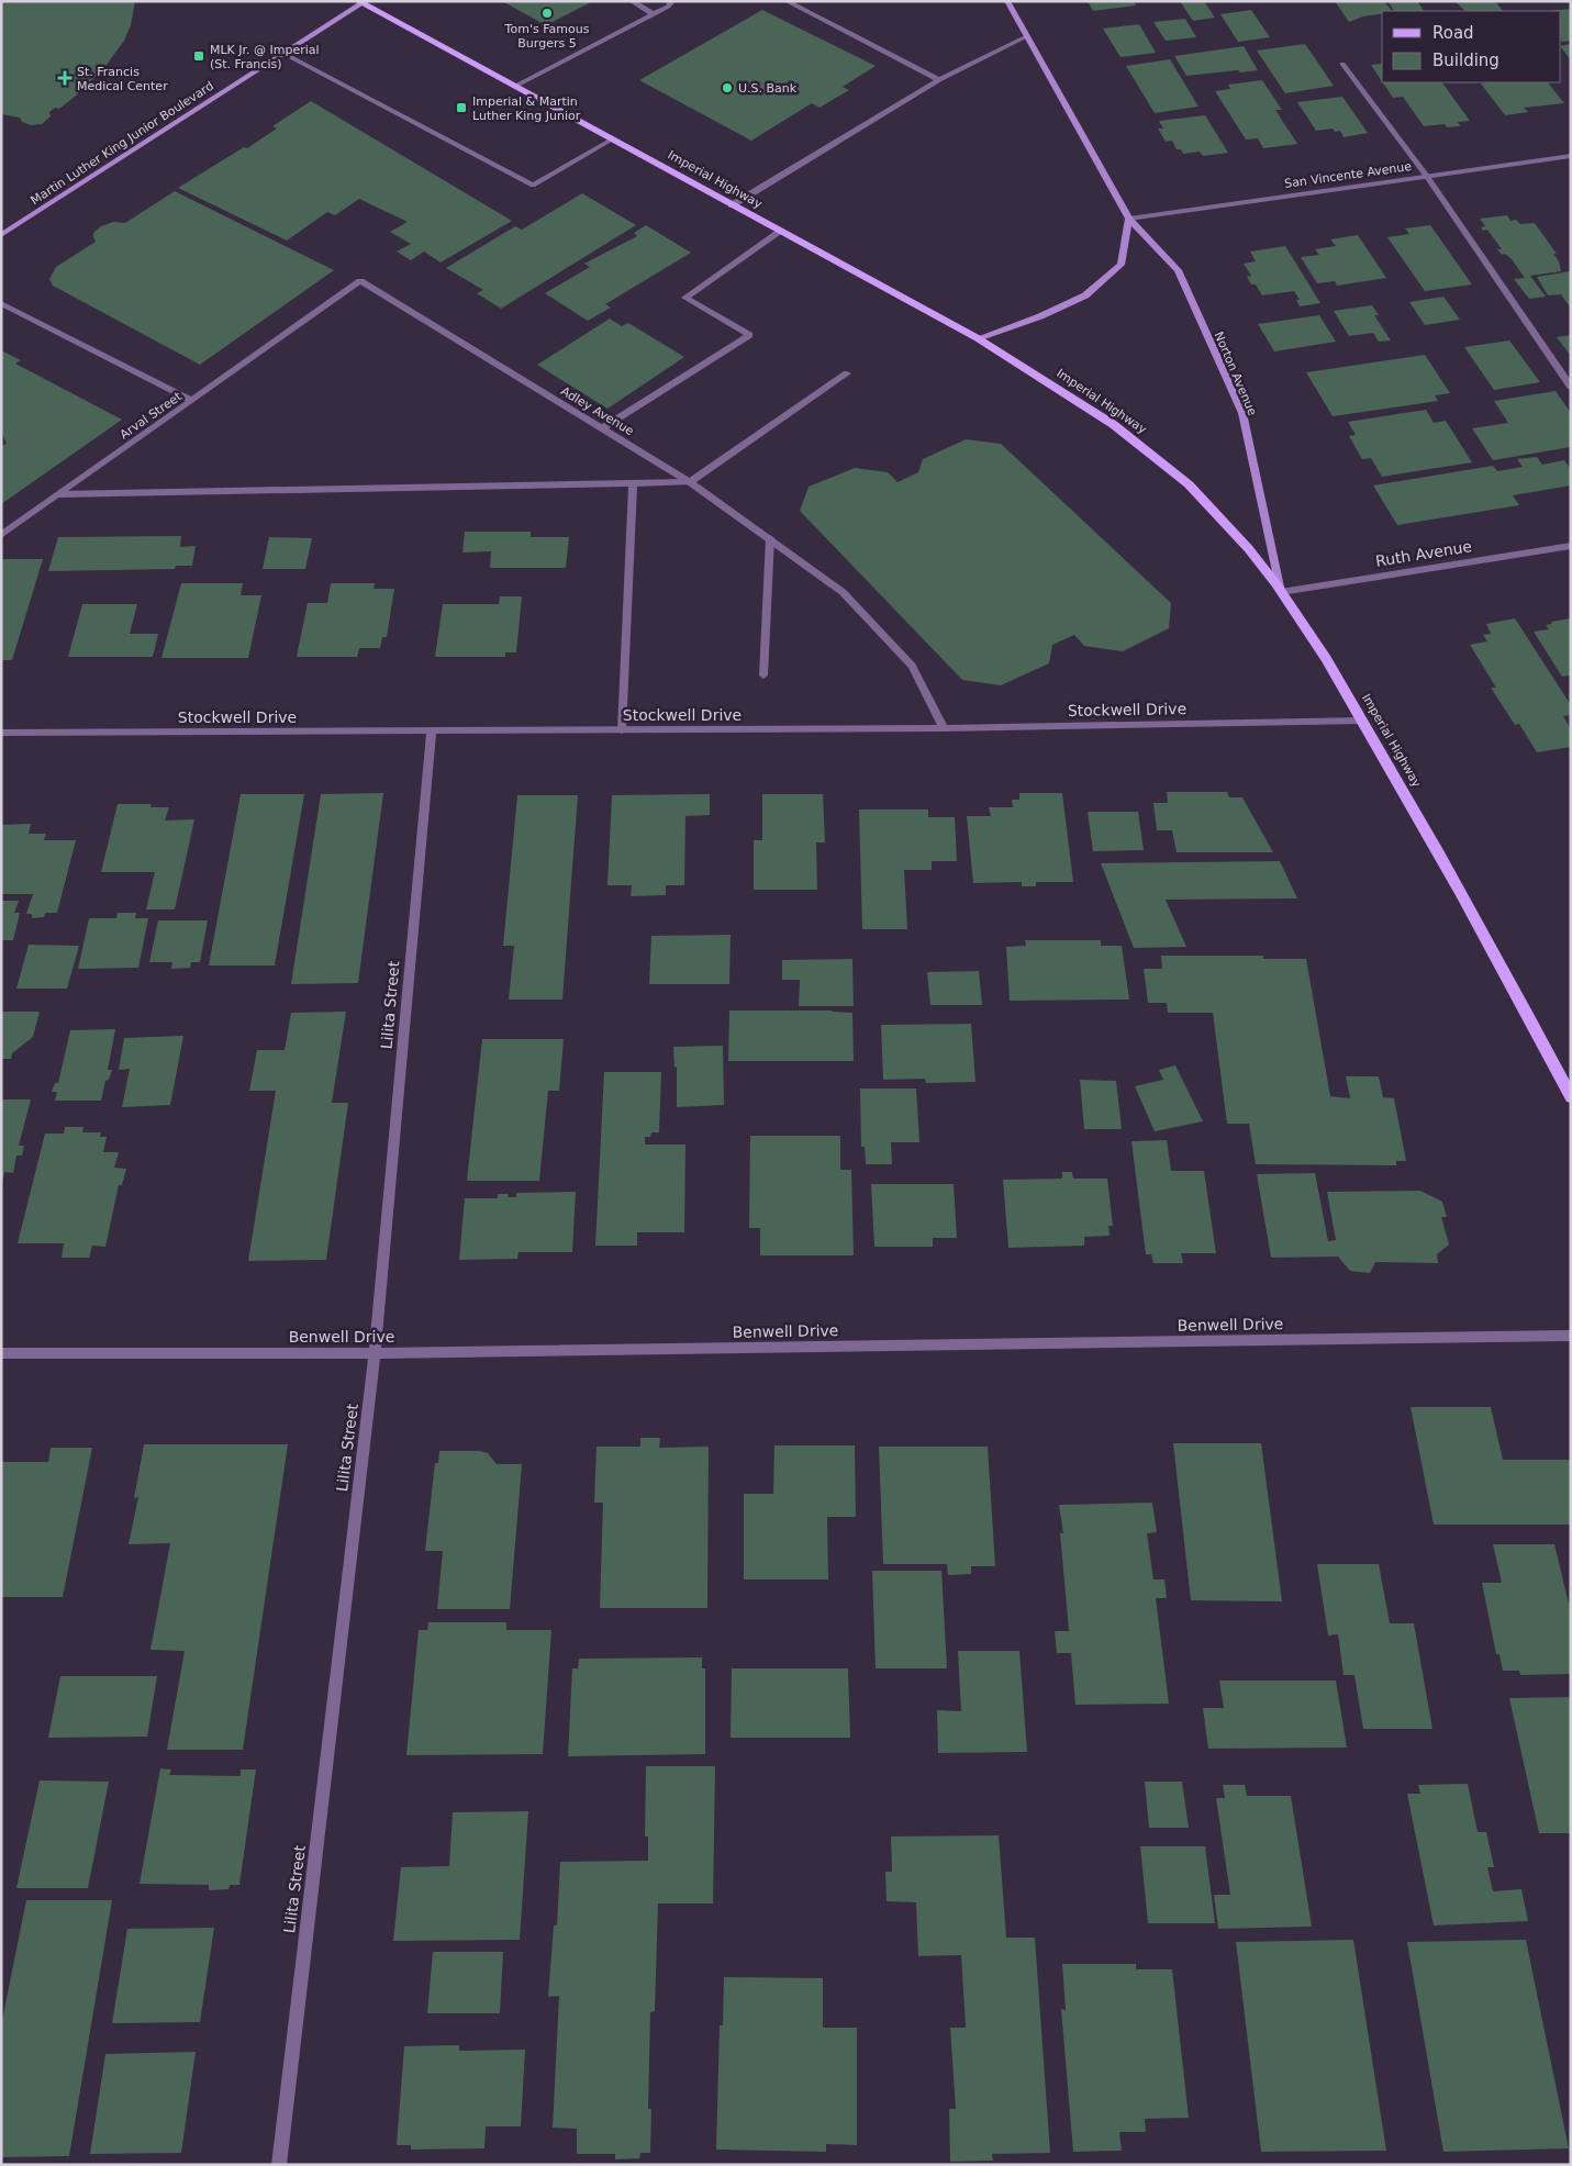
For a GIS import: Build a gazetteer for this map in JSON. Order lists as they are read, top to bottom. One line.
{"streets":{"main road":["Imperial Highway"],"street":["Martin Luther King Junior Boulevard","San Vincente Avenue","Norton Avenue","Adley Avenue","Arval Street","Ruth Avenue","Stockwell Drive","Lilita Street","Benwell Drive"]},"crossings":[["Martin Luther King Junior Boulevard","Imperial Highway"],["San Vincente Avenue","Norton Avenue"],["Imperial Highway","Norton Avenue"],["Imperial Highway","Ruth Avenue"],["Imperial Highway","Stockwell Drive"],["Norton Avenue","Ruth Avenue"],["Adley Avenue","Arval Street"],["Adley Avenue","Stockwell Drive"],["Stockwell Drive","Lilita Street"],["Lilita Street","Benwell Drive"]],"places":{"other":["Tom's Famous Burgers 5","U.S. Bank"],"transit":["MLK Jr. @ Imperial (St. Francis)","Imperial & Martin Luther King Junior"],"health":["St. Francis Medical Center"]},"legend":["Road","Building"]}
